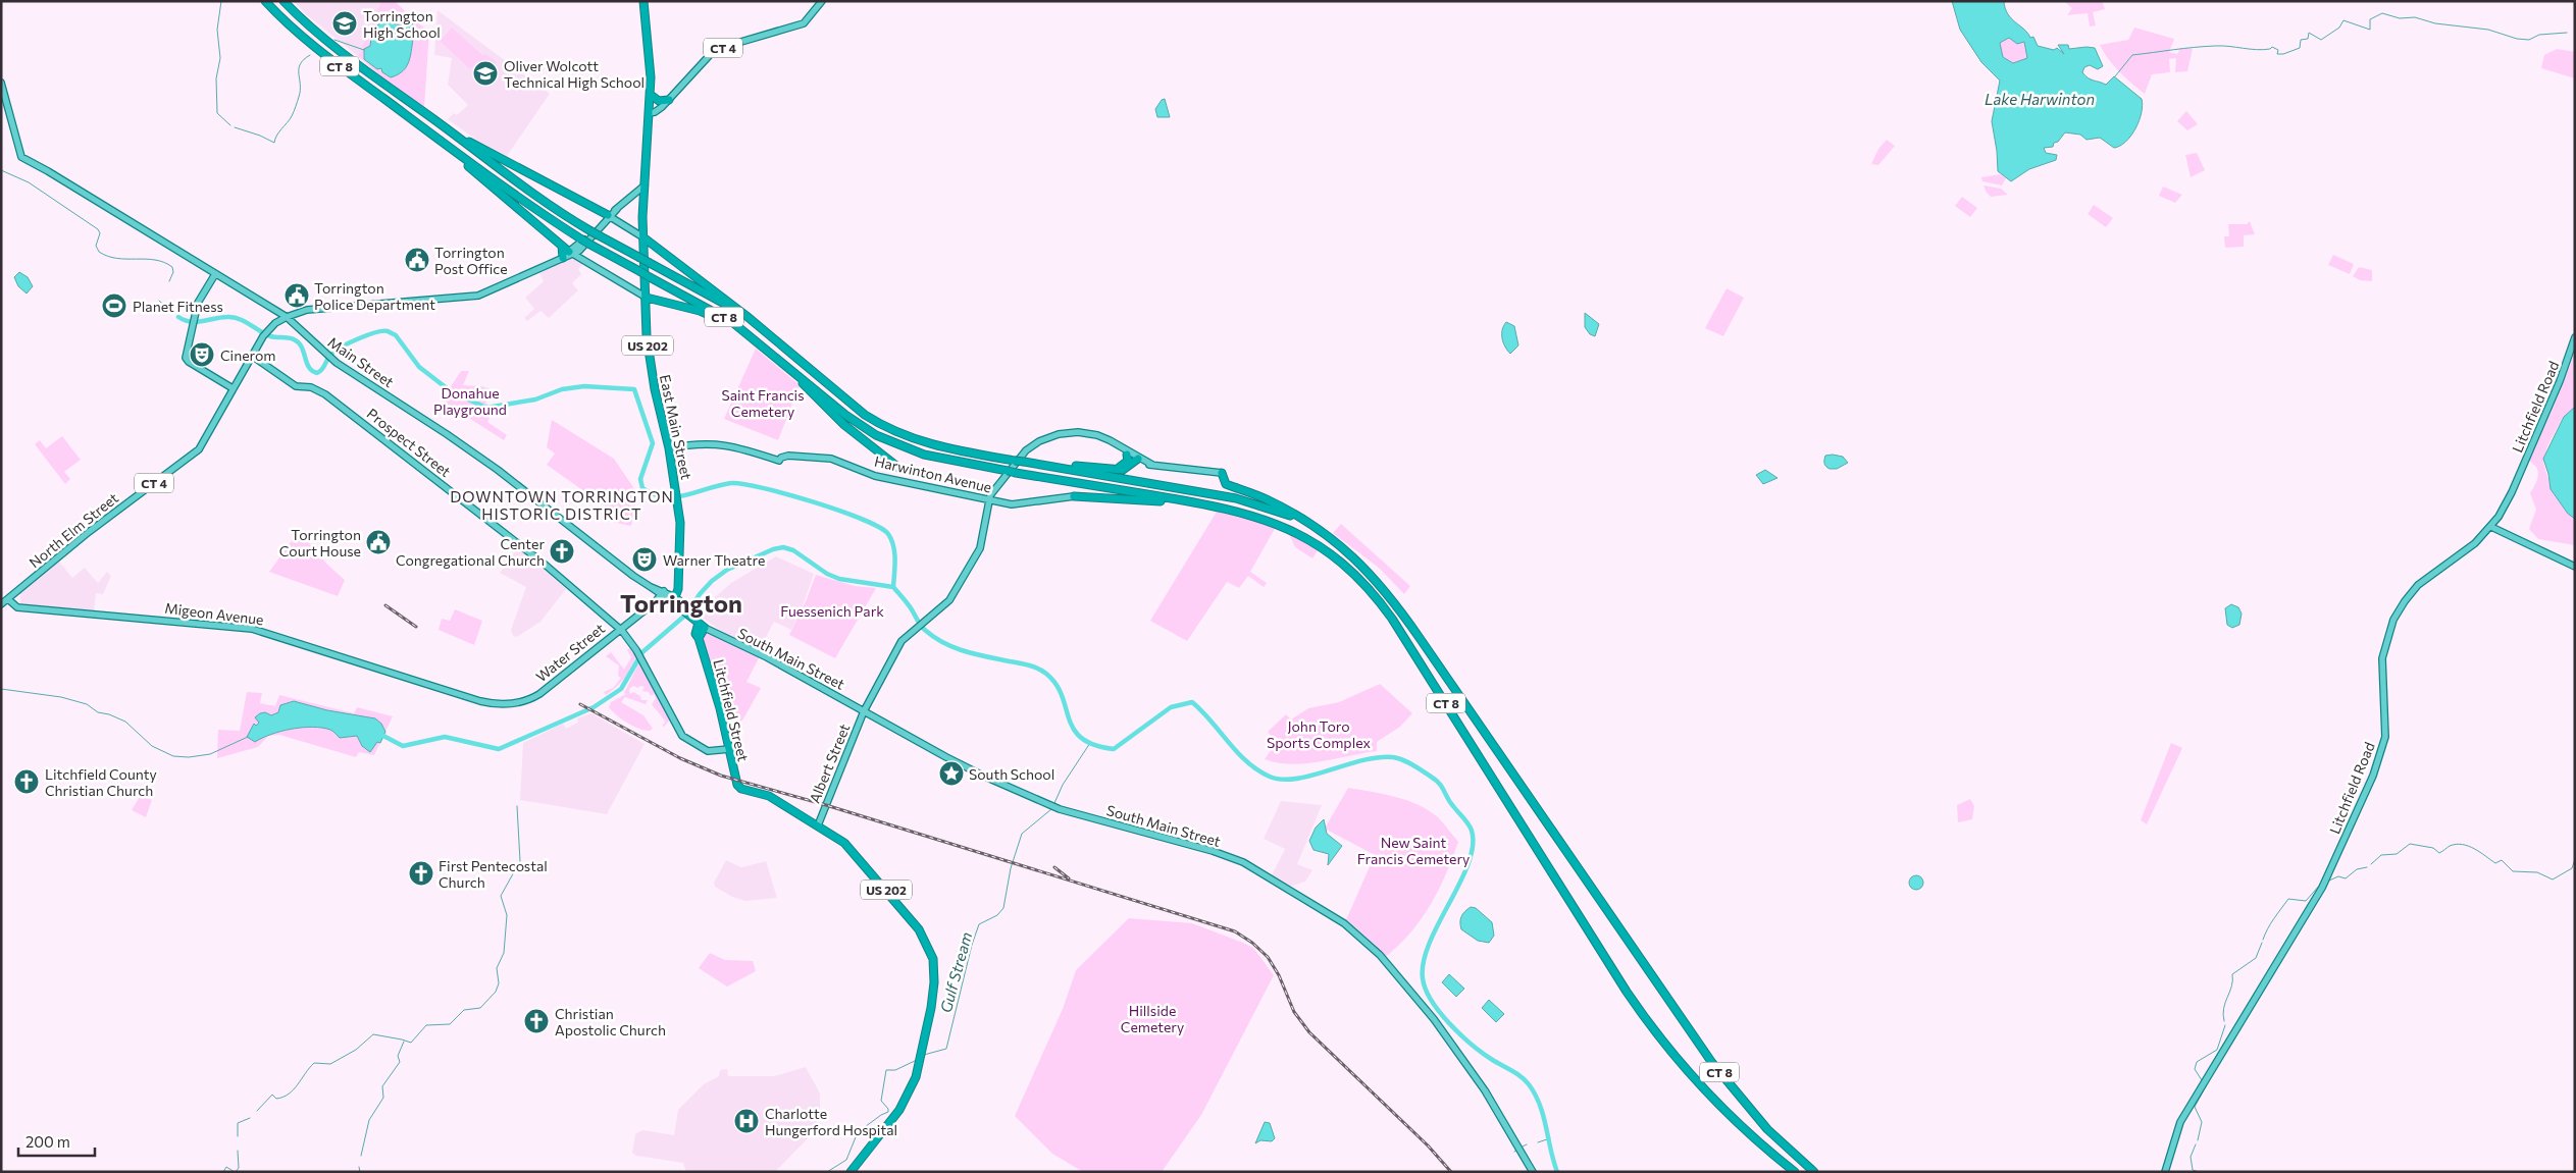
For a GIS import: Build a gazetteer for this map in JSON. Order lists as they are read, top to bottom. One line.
{"streets":{"highway":["CT 8","US 202","East Main Street","South Main Street","Litchfield Street"],"main road":["CT 4","Main Street","Litchfield Road","Prospect Street","Harwinton Avenue","North Elm Street","Migeon Avenue","Water Street","Albert Street"]},"crossings":[["CT 4","CT 8"],["CT 4","Main Street"],["CT 4","East Main Street"],["CT 4","North Elm Street"],["CT 4","Migeon Avenue"],["US 202","Litchfield Street"],["US 202","Albert Street"],["Main Street","East Main Street"],["Main Street","North Elm Street"],["Main Street","Water Street"],["Main Street","South Main Street"],["Main Street","Litchfield Street"],["East Main Street","Harwinton Avenue"],["East Main Street","South Main Street"],["East Main Street","Litchfield Street"],["Prospect Street","North Elm Street"],["Prospect Street","Water Street"],["Prospect Street","Litchfield Street"],["Harwinton Avenue","Albert Street"],["North Elm Street","Migeon Avenue"],["Migeon Avenue","Water Street"],["South Main Street","Litchfield Street"],["South Main Street","Albert Street"],["Litchfield Street","Albert Street"]],"districts":["DOWNTOWN TORRINGTON HISTORIC DISTRICT","Torrington"],"water":["Lake Harwinton","Gulf Stream"],"parks":["Donahue Playground","Saint Francis Cemetery","Fuessenich Park","John Toro Sports Complex","New Saint Francis Cemetery","Hillside Cemetery"],"places":{"school or university":["Torrington High School","Oliver Wolcott Technical High School"],"public building":["Torrington Post Office","Torrington Police Department","Torrington Court House"],"sports":["Planet Fitness"],"theatre":["Cinerom","Warner Theatre"],"church":["Center Congregational Church","Litchfield County Christian Church","First Pentecostal Church","Christian Apostolic Church"],"place":["South School"],"hospital":["Charlotte Hungerford Hospital"]},"scale_bar":"200 m"}
